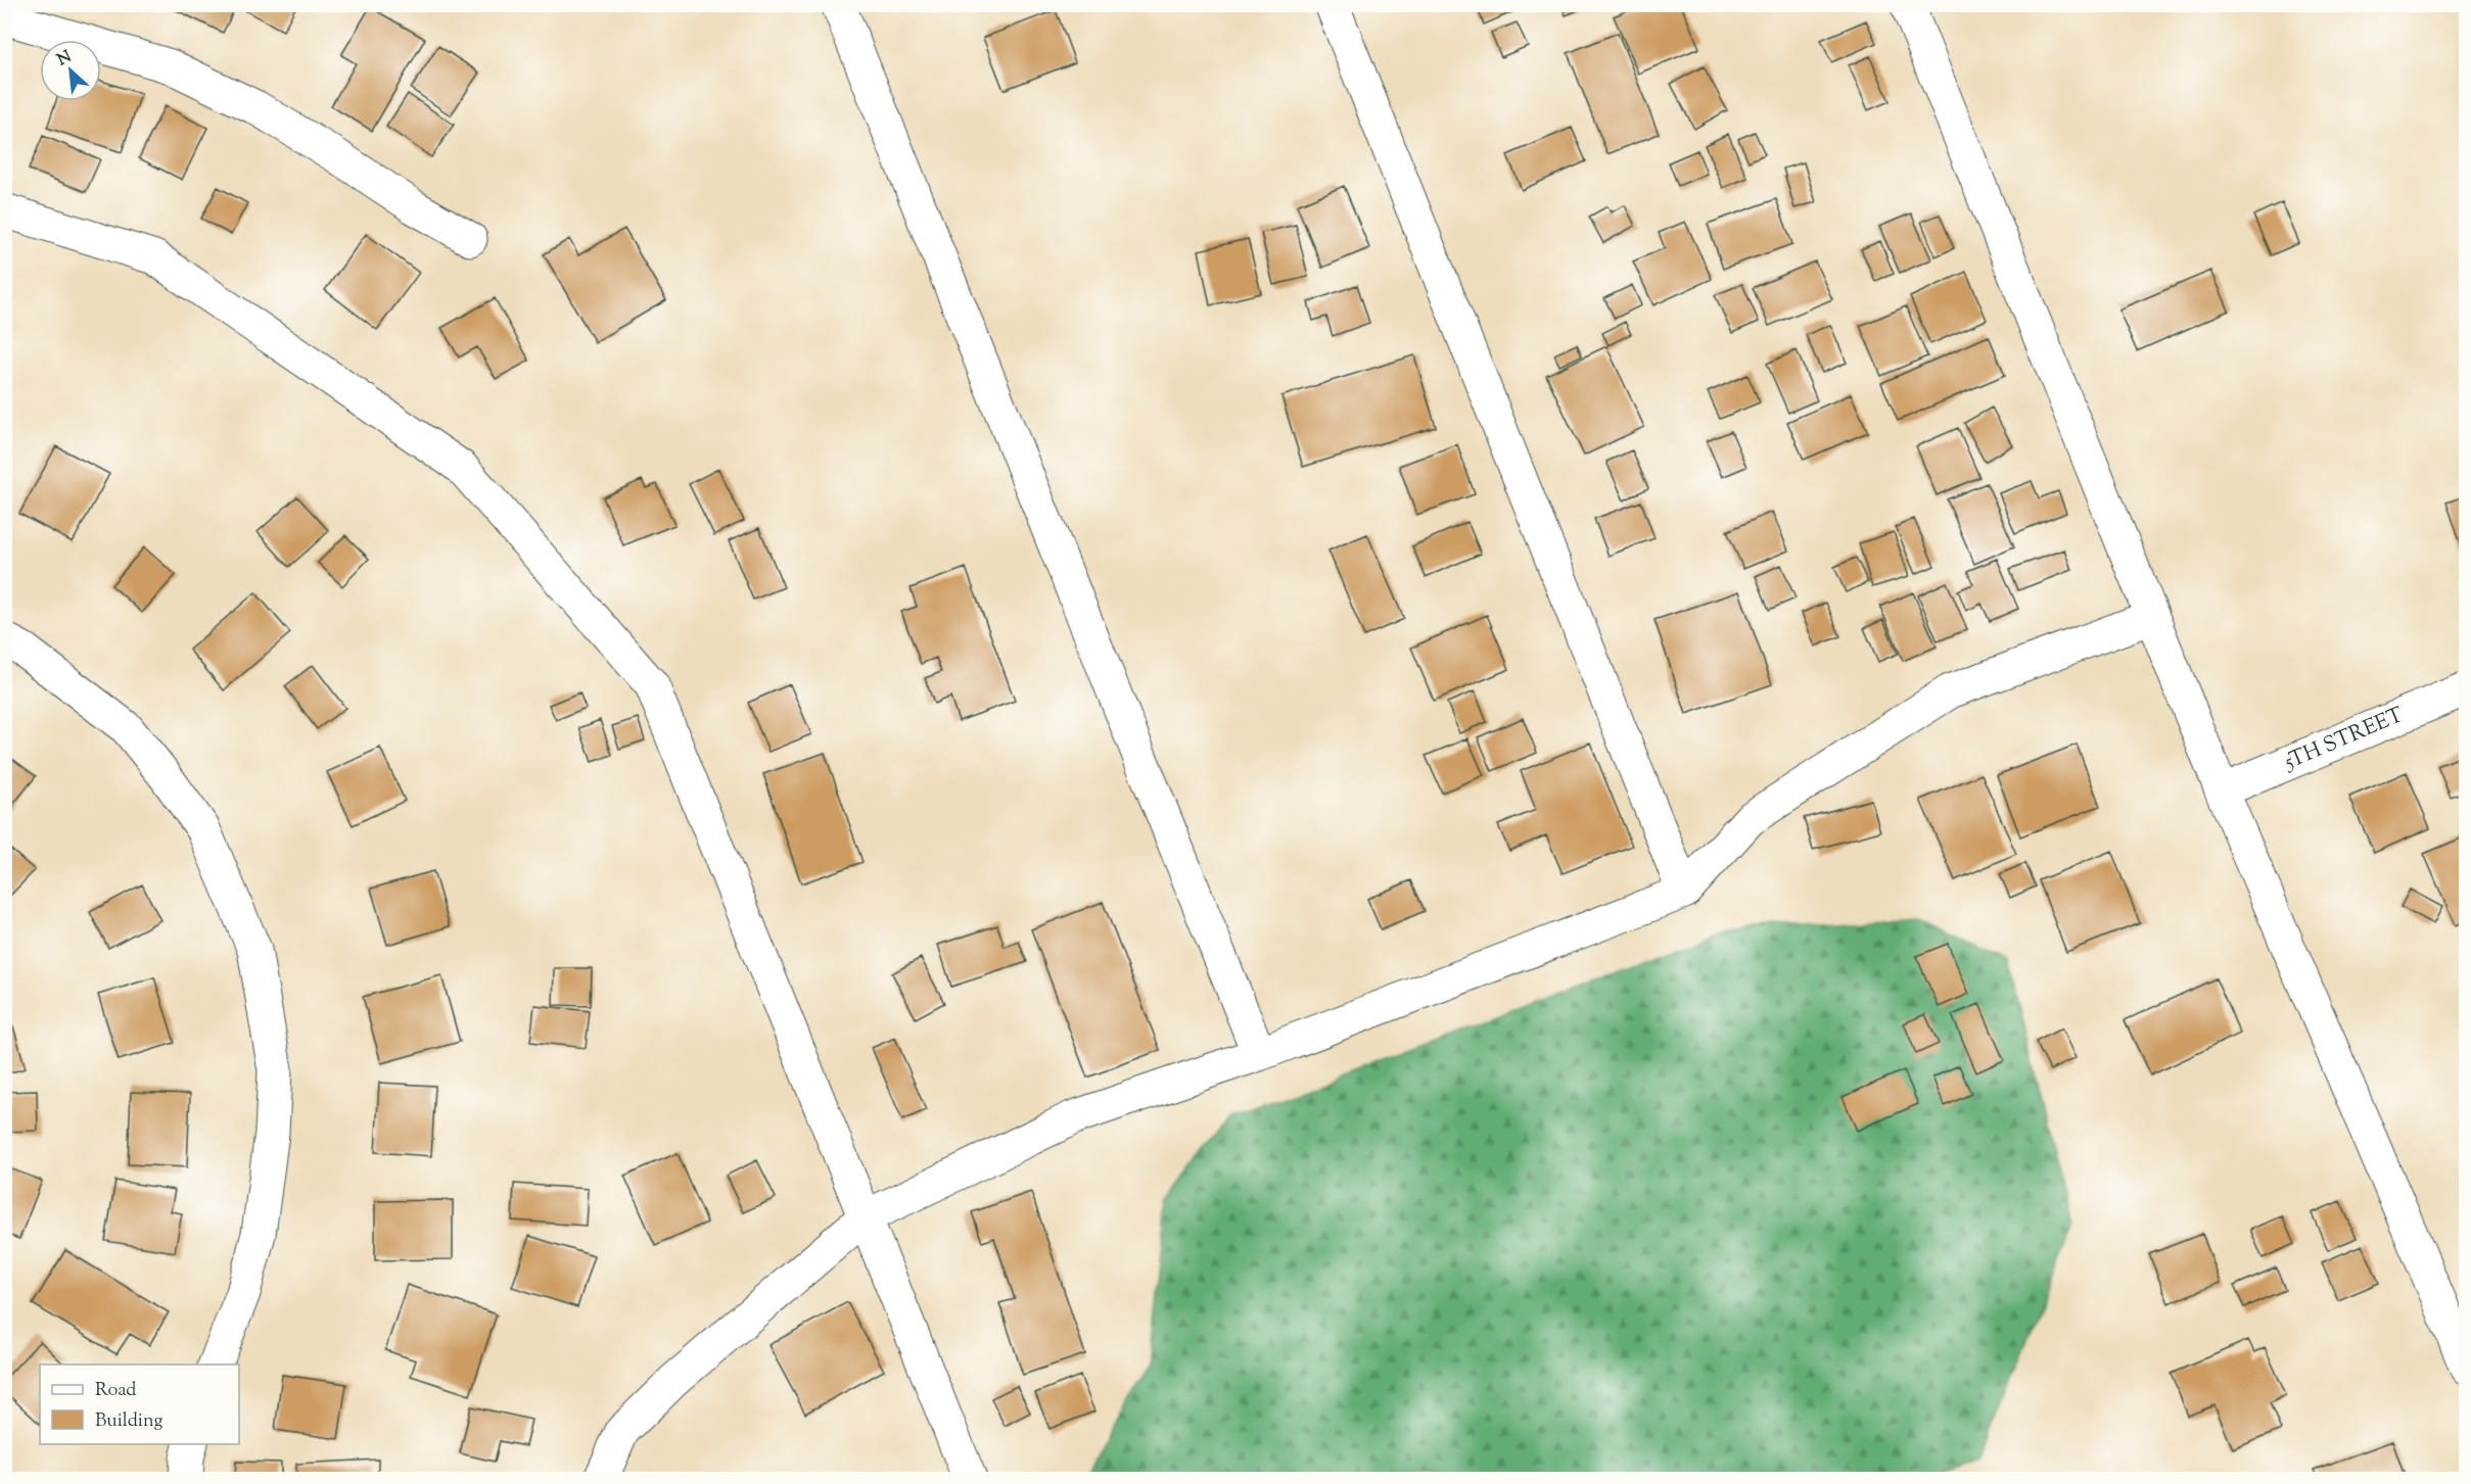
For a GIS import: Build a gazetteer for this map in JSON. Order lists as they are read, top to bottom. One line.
{"streets":{"street":["5TH STREET"]},"legend":["Road","Building"],"north":"top left"}
